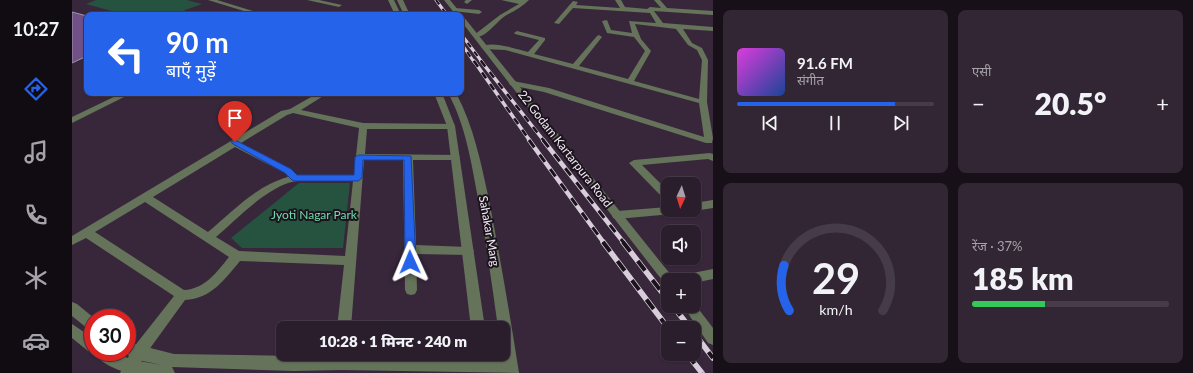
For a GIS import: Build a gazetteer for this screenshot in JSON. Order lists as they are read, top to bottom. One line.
{"streets":{"street":["22 Godam Kartarpura Road","Sahakar Marg"]},"parks":["Jyoti Nagar Park"],"north":"bottom","page":{"tabs":"10:27","tile":["एसी",["रेंज · 37%","185 km"]],"turn":["90 m","बाएँ मुड़ें"],"song":["91.6 FM","संगीत"],"heat":["−","20.5°","+"],"map_buttons":["+","−"],"limit":"30","trip":"10:28 · 1 मिनट · 240 m","gauge":["29","km/h"]}}
